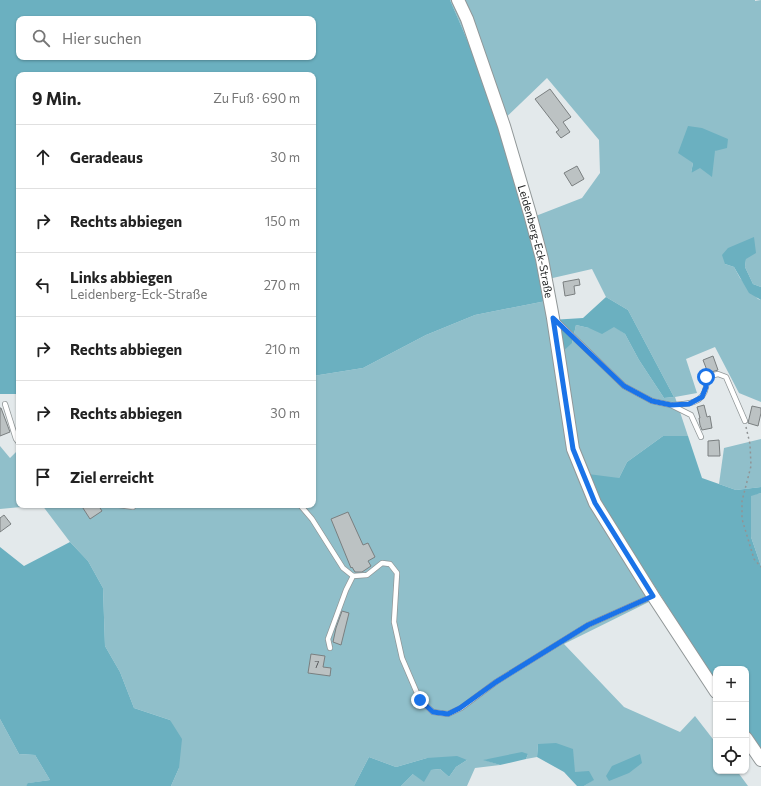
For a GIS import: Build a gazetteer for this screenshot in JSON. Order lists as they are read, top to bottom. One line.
{"streets":{"street":["Leidenberg-Eck-Straße"]},"house_numbers":["7"],"page":{"search":"Hier suchen","heading":["9 Min.","Zu Fuß · 690 m"],"list":[["Geradeaus","30 m"],["Rechts abbiegen","150 m"],["Links abbiegen","Leidenberg-Eck-Straße","270 m"],["Rechts abbiegen","210 m"],["Rechts abbiegen","30 m"],"Ziel erreicht"],"map_buttons":["+","−"]}}
